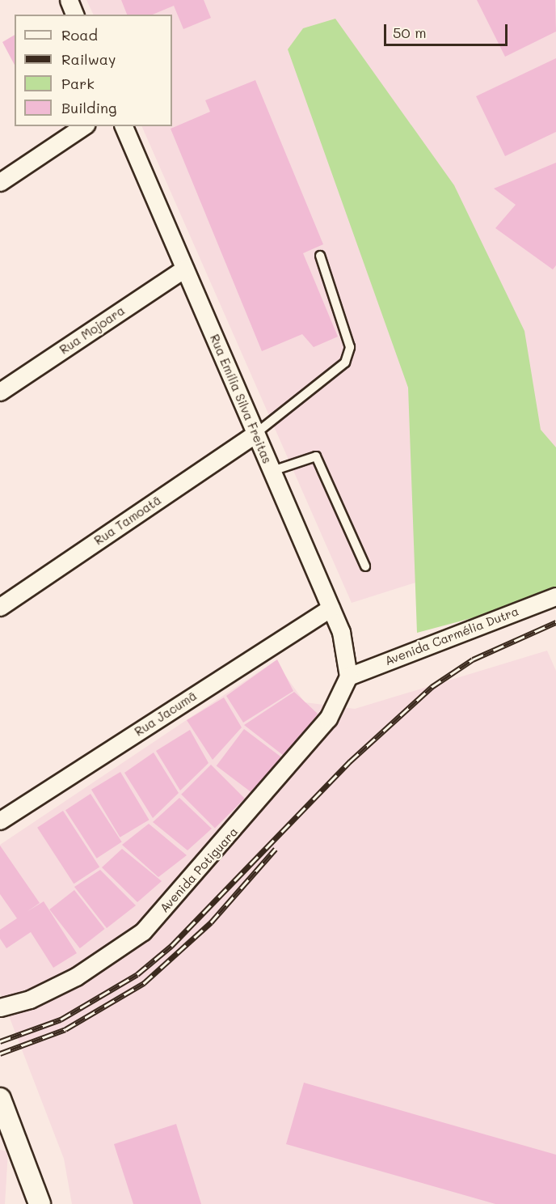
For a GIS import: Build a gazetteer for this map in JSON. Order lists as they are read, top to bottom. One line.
{"streets":{"street":["Rua Mojoara","Rua Emília Silva Freitas","Rua Tamoatã","Avenida Carmélia Dutra","Rua Jacumã","Avenida Potiguara"]},"crossings":[["Rua Mojoara","Rua Emília Silva Freitas"],["Rua Emília Silva Freitas","Rua Tamoatã"],["Rua Emília Silva Freitas","Avenida Carmélia Dutra"],["Rua Emília Silva Freitas","Rua Jacumã"],["Rua Emília Silva Freitas","Avenida Potiguara"],["Avenida Carmélia Dutra","Avenida Potiguara"]],"legend":["Road","Railway","Park","Building"],"scale_bar":"50 m"}
